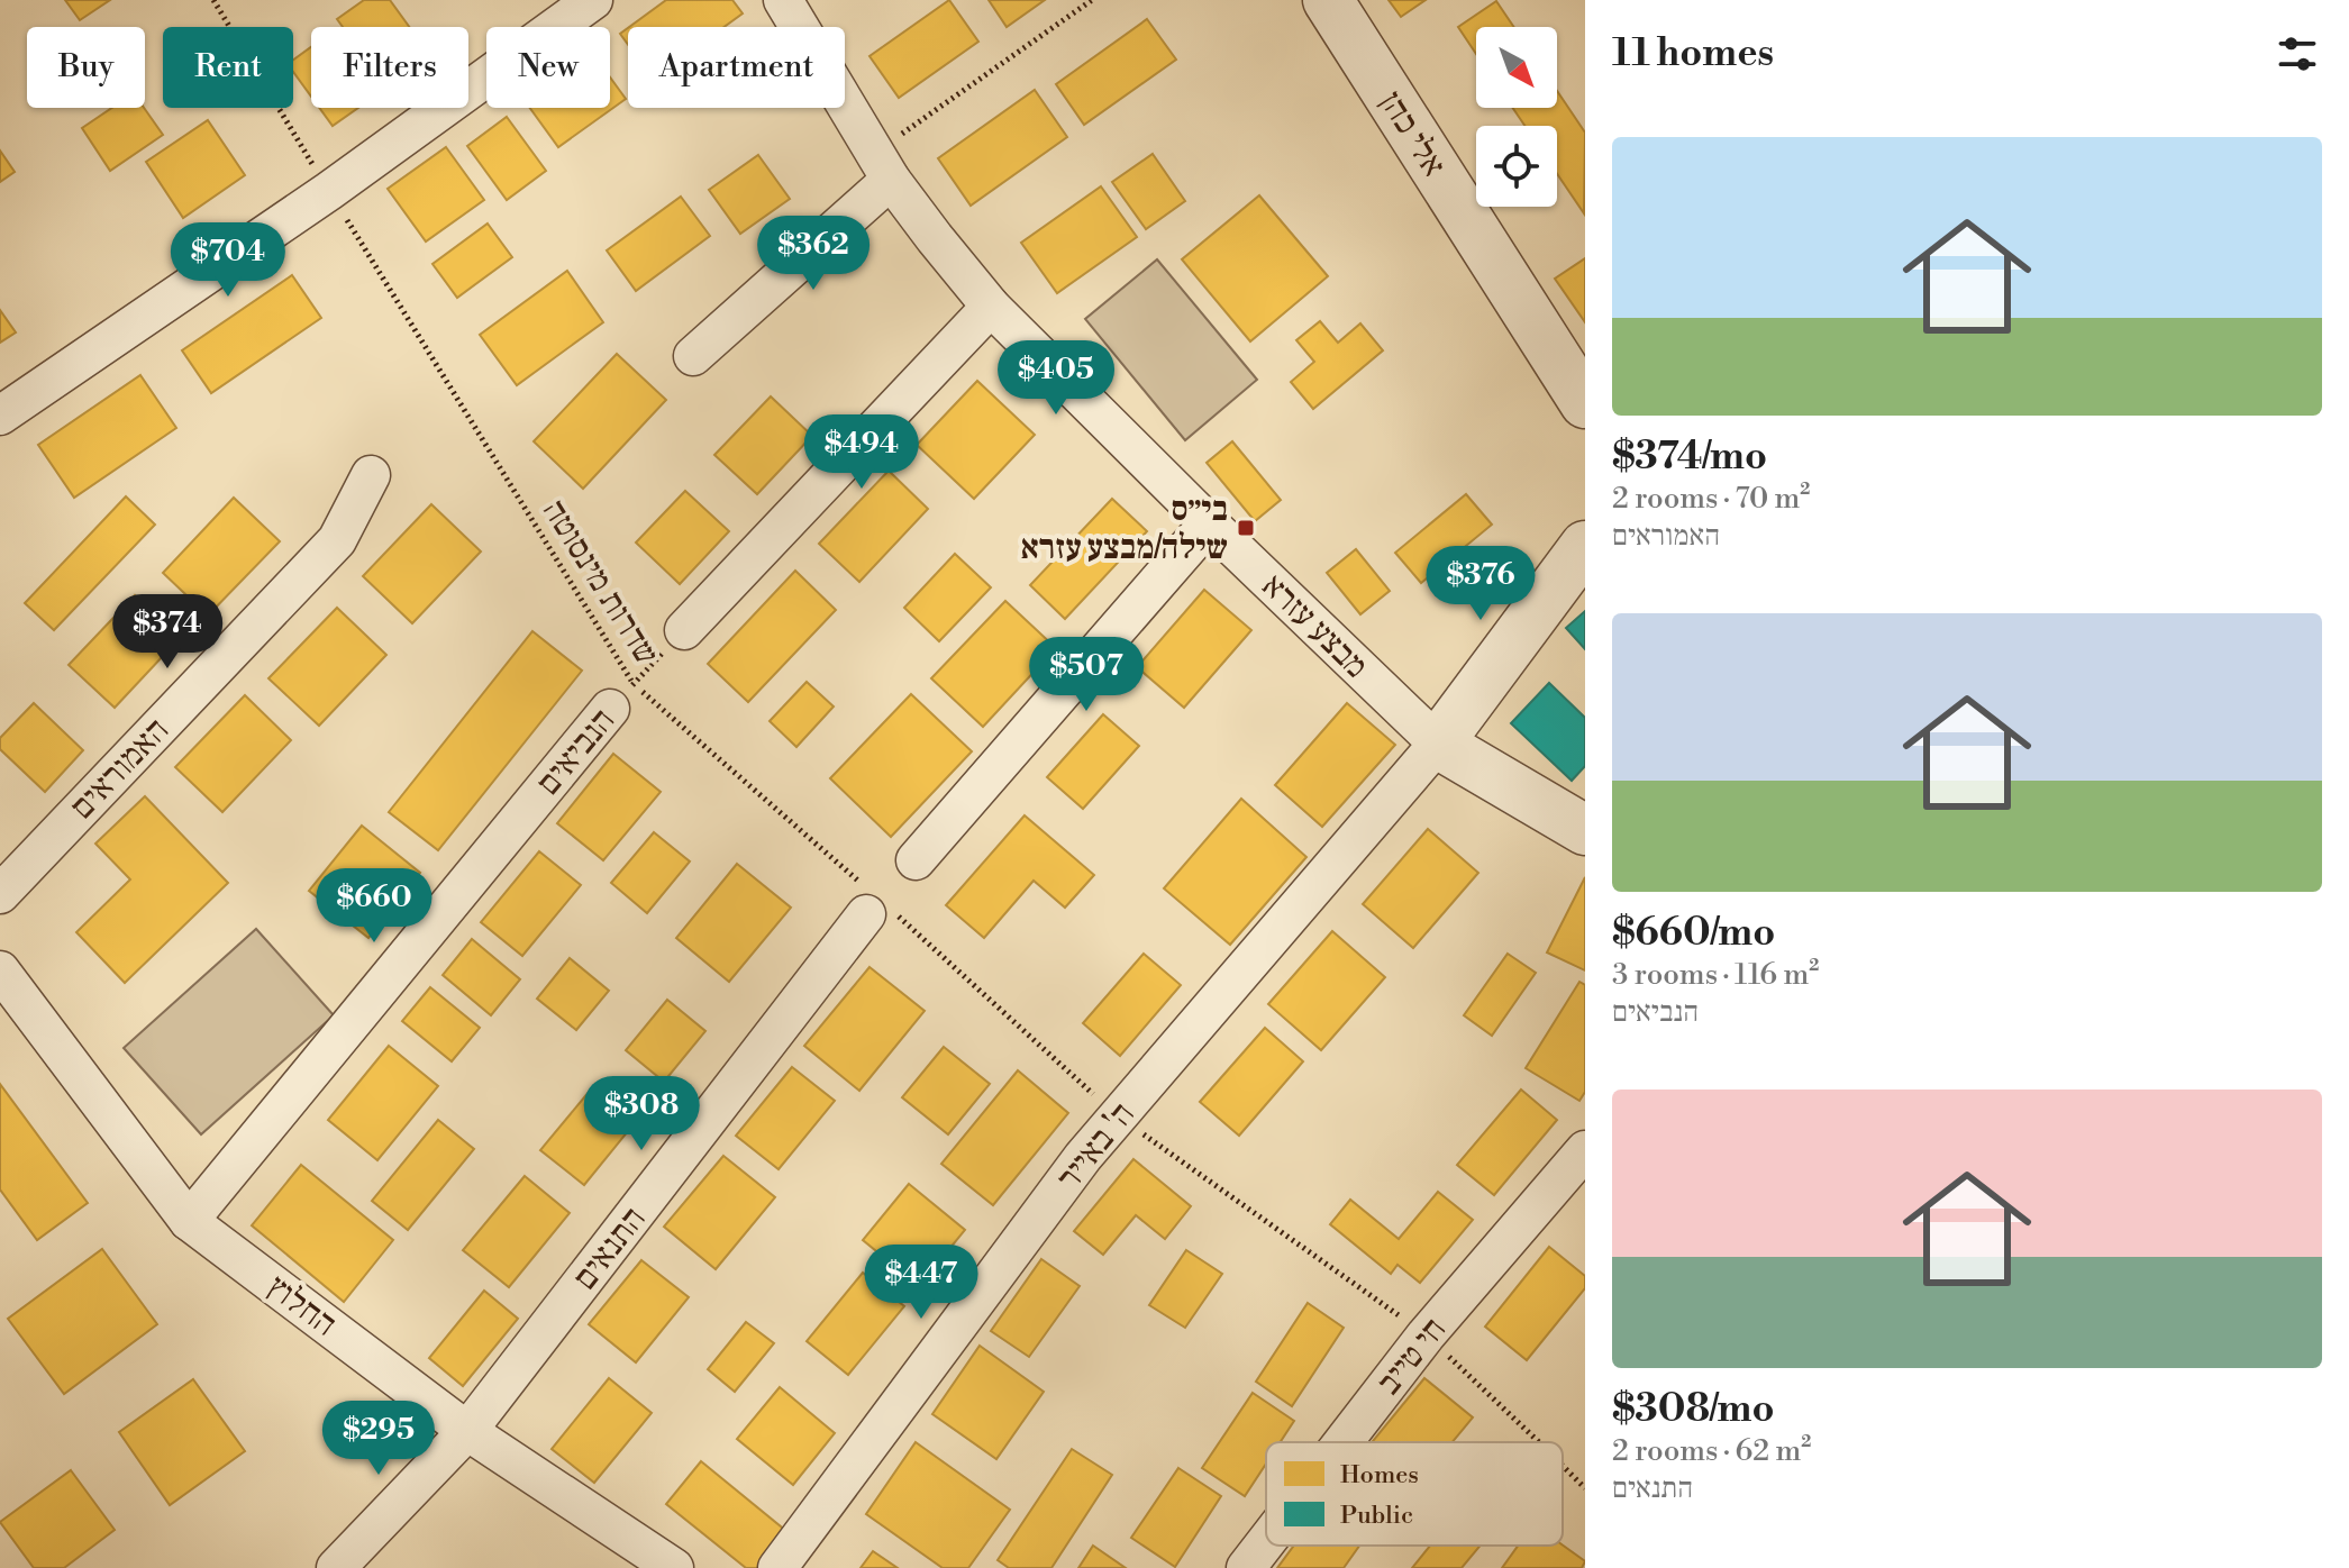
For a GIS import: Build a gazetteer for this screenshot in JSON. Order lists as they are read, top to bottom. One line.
{"streets":{"street":["אלי כהן","מבצע עזרא","הנביאים","האמוראים","ה' באייר","התנאים","החלוץ","חי טייב"],"path":["שדרות מינסוטה"]},"crossings":[["שדרות מינסוטה","הנביאים"],["שדרות מינסוטה","ה' באייר"],["שדרות מינסוטה","התנאים"],["שדרות מינסוטה","חי טייב"],["מבצע עזרא","ה' באייר"],["הנביאים","החלוץ"],["התנאים","החלוץ"]],"places":{"transit":["בי״ס שילה/מבצע עזרא"]},"legend":["Homes","Public"],"north":"bottom right","page":{"heading":"11 homes","chip":["Buy","Rent","Filters","New","Apartment"],"list":[{"name":"$374/mo","note":"2 rooms · 70 m² · האמוראים"},{"name":"$660/mo","note":"3 rooms · 116 m² · הנביאים"},{"name":"$308/mo","note":"2 rooms · 62 m² · התנאים"}],"price":["$362","$704","$405","$494","$376","$374","$507","$660","$308","$447","$295"]}}
